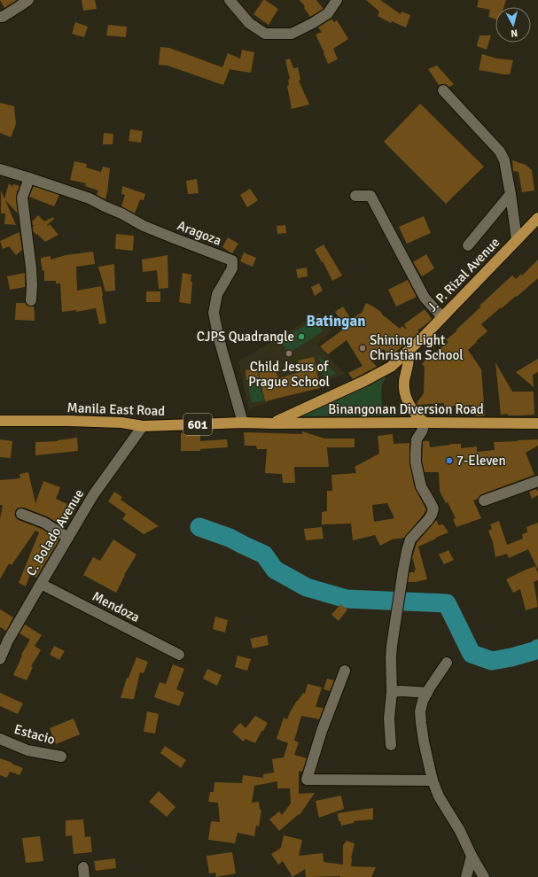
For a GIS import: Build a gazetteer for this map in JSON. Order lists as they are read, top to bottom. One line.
{"streets":{"main road":["J. P. Rizal Avenue","Manila East Road","Binangonan Diversion Road","601"],"street":["Aragoza","C. Bolado Avenue","Mendoza","Estacio"]},"crossings":[["Aragoza","Manila East Road"],["J. P. Rizal Avenue","Manila East Road"],["J. P. Rizal Avenue","Binangonan Diversion Road"],["Manila East Road","Binangonan Diversion Road"],["Manila East Road","C. Bolado Avenue"],["C. Bolado Avenue","Mendoza"]],"districts":["Batingan"],"places":["CJPS Quadrangle","Shining Light Christian School","Child Jesus of Prague School","7-Eleven"],"north":"bottom"}
